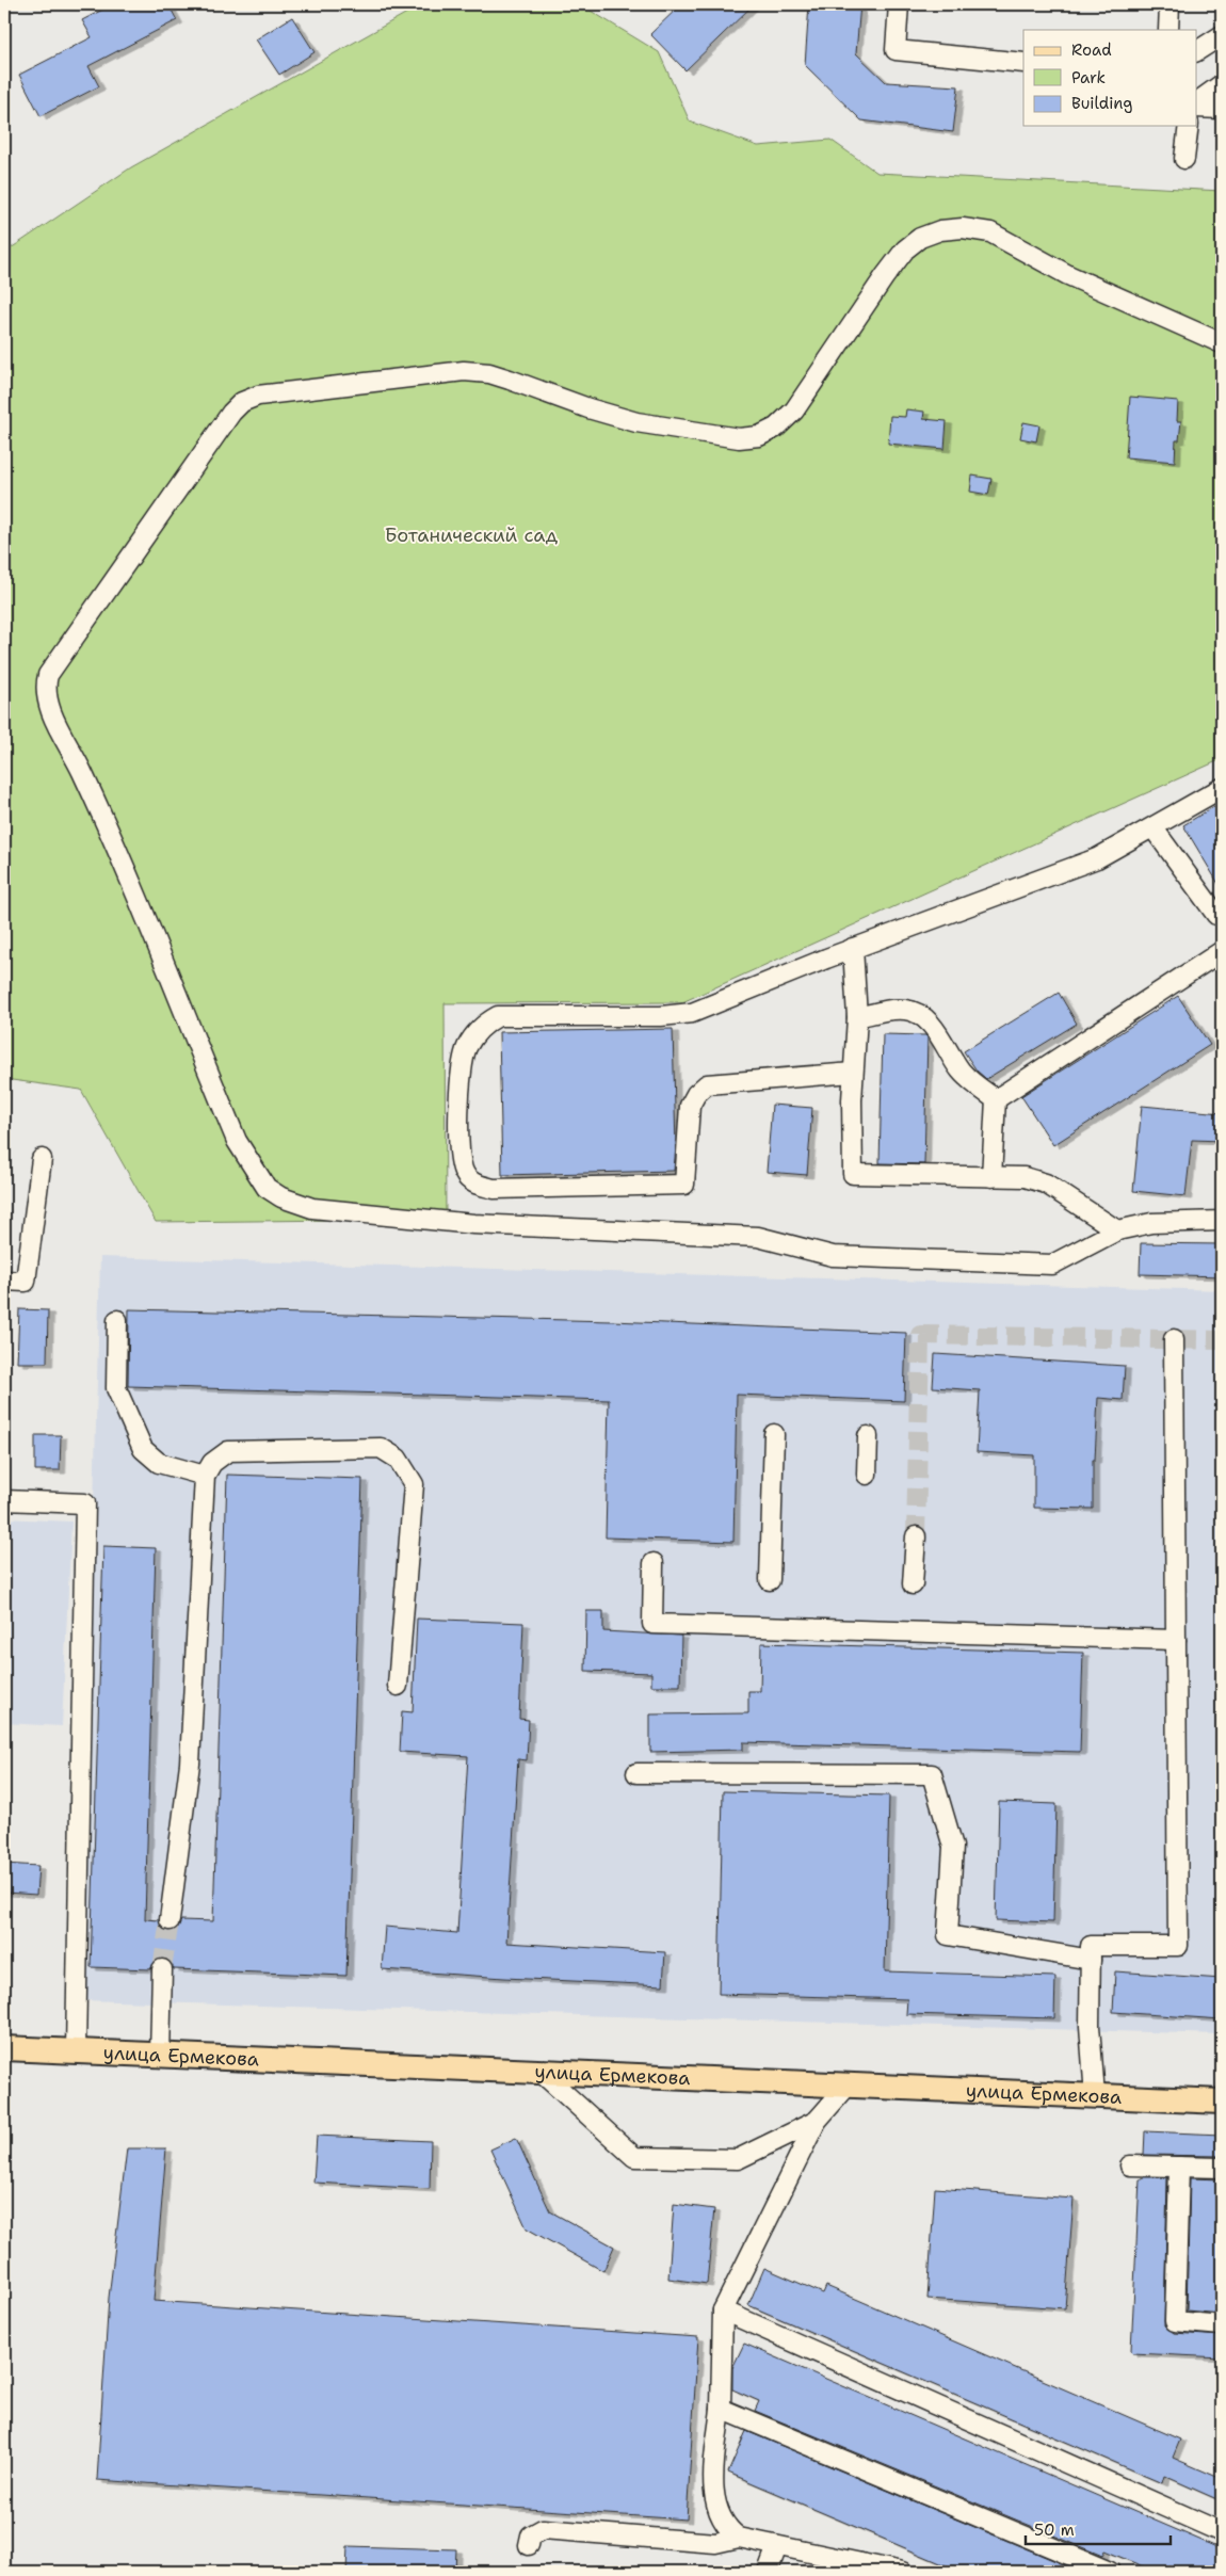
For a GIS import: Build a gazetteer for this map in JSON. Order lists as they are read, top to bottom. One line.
{"streets":{"main road":["улица Ермекова"]},"parks":["Ботанический сад"],"legend":["Road","Park","Building"],"scale_bar":"50 m"}
